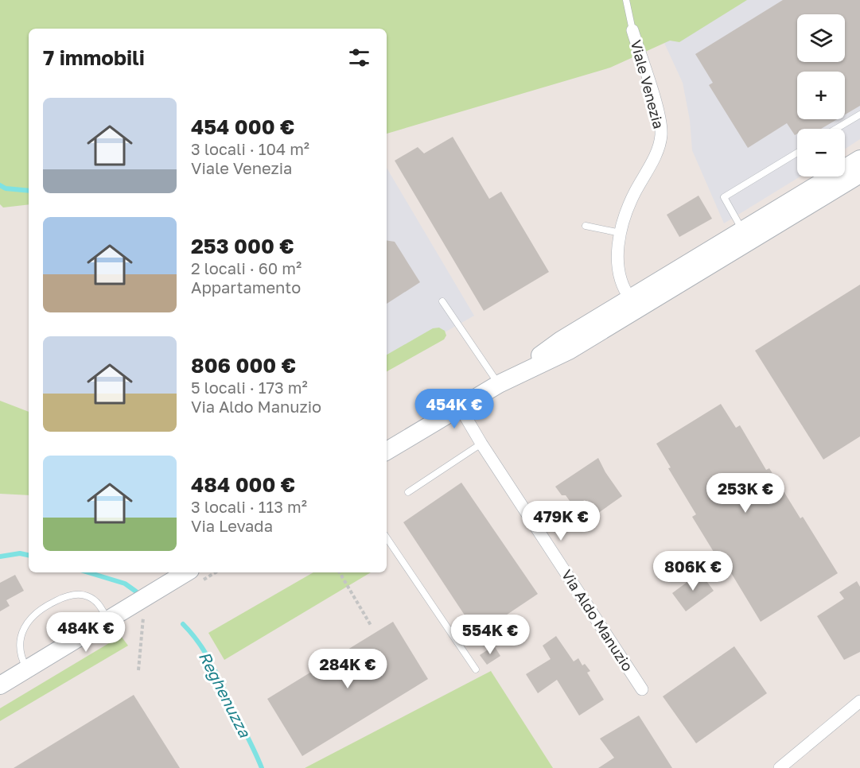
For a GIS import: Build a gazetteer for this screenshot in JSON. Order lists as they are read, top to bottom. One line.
{"streets":{"street":["Viale Venezia","Via Aldo Manuzio"]},"water":["Reghenuzza"],"page":{"map_buttons":["+","−"],"heading":"7 immobili","list":[{"name":"454 000 €","note":"3 locali · 104 m² · Viale Venezia"},{"name":"253 000 €","note":"2 locali · 60 m² · Appartamento"},{"name":"806 000 €","note":"5 locali · 173 m² · Via Aldo Manuzio"},{"name":"484 000 €","note":"3 locali · 113 m² · Via Levada"}],"price":["454K €","253K €","479K €","806K €","484K €","554K €","284K €"]}}
